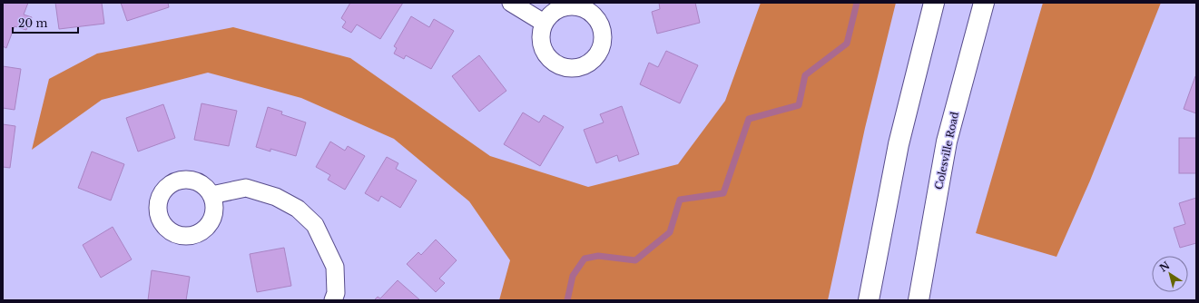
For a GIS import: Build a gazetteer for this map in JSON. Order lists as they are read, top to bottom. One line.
{"streets":{"highway":["Colesville Road"]},"scale_bar":"20 m","north":"top left"}
